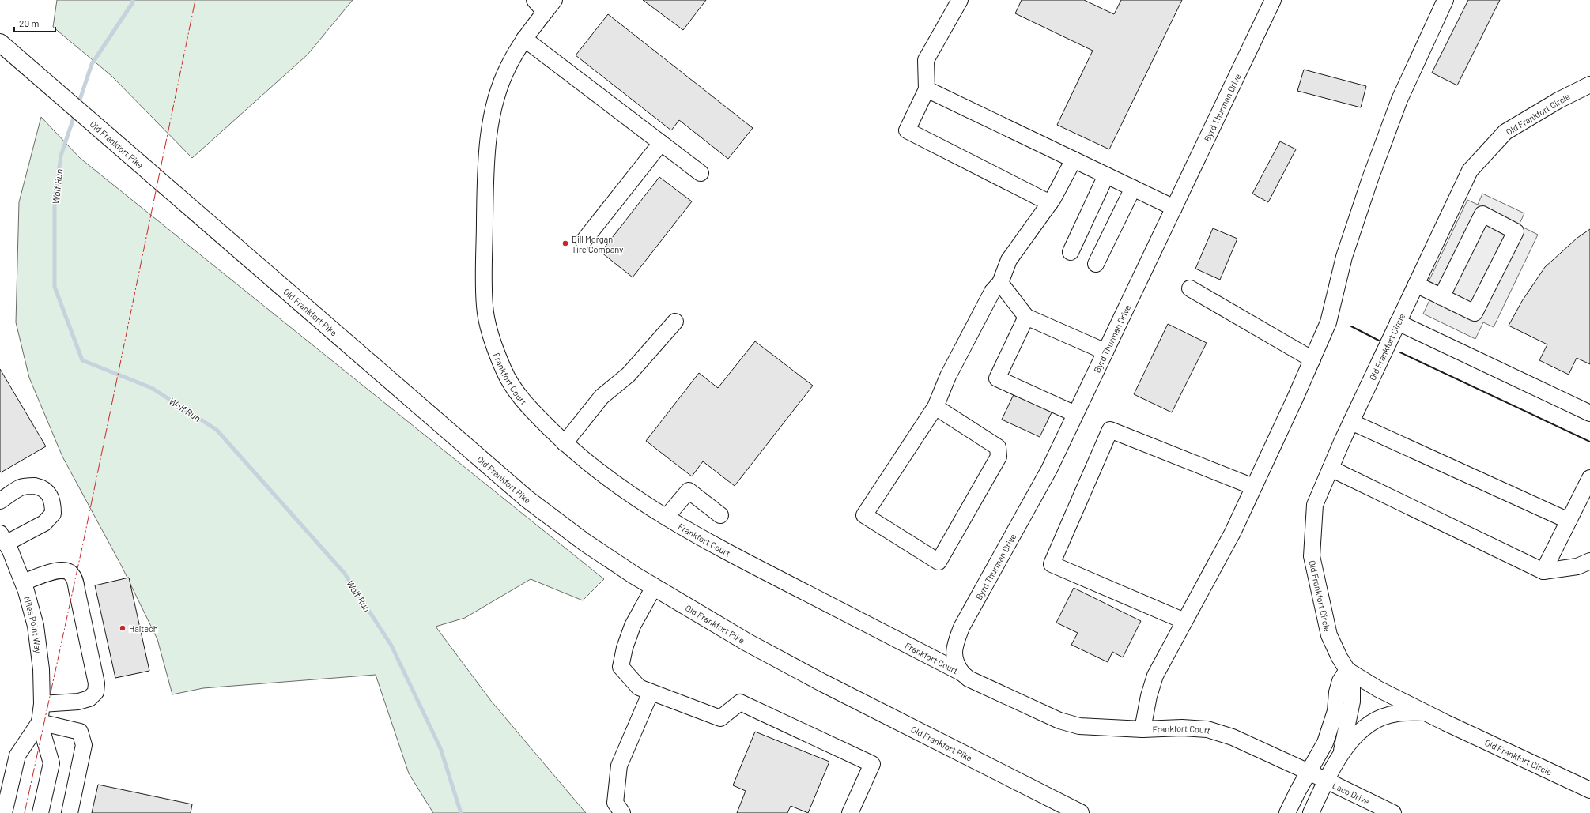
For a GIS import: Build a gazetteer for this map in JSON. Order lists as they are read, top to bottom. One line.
{"streets":{"main road":["Old Frankfort Pike"],"street":["Byrd Thurman Drive","Old Frankfort Circle","Frankfort Court","Miles Point Way","Laco Drive"]},"crossings":[["Byrd Thurman Drive","Frankfort Court"],["Frankfort Court","Laco Drive"]],"water":["Wolf Run"],"places":["Bill Morgan Tire Company","Haltech"],"scale_bar":"20 m"}
